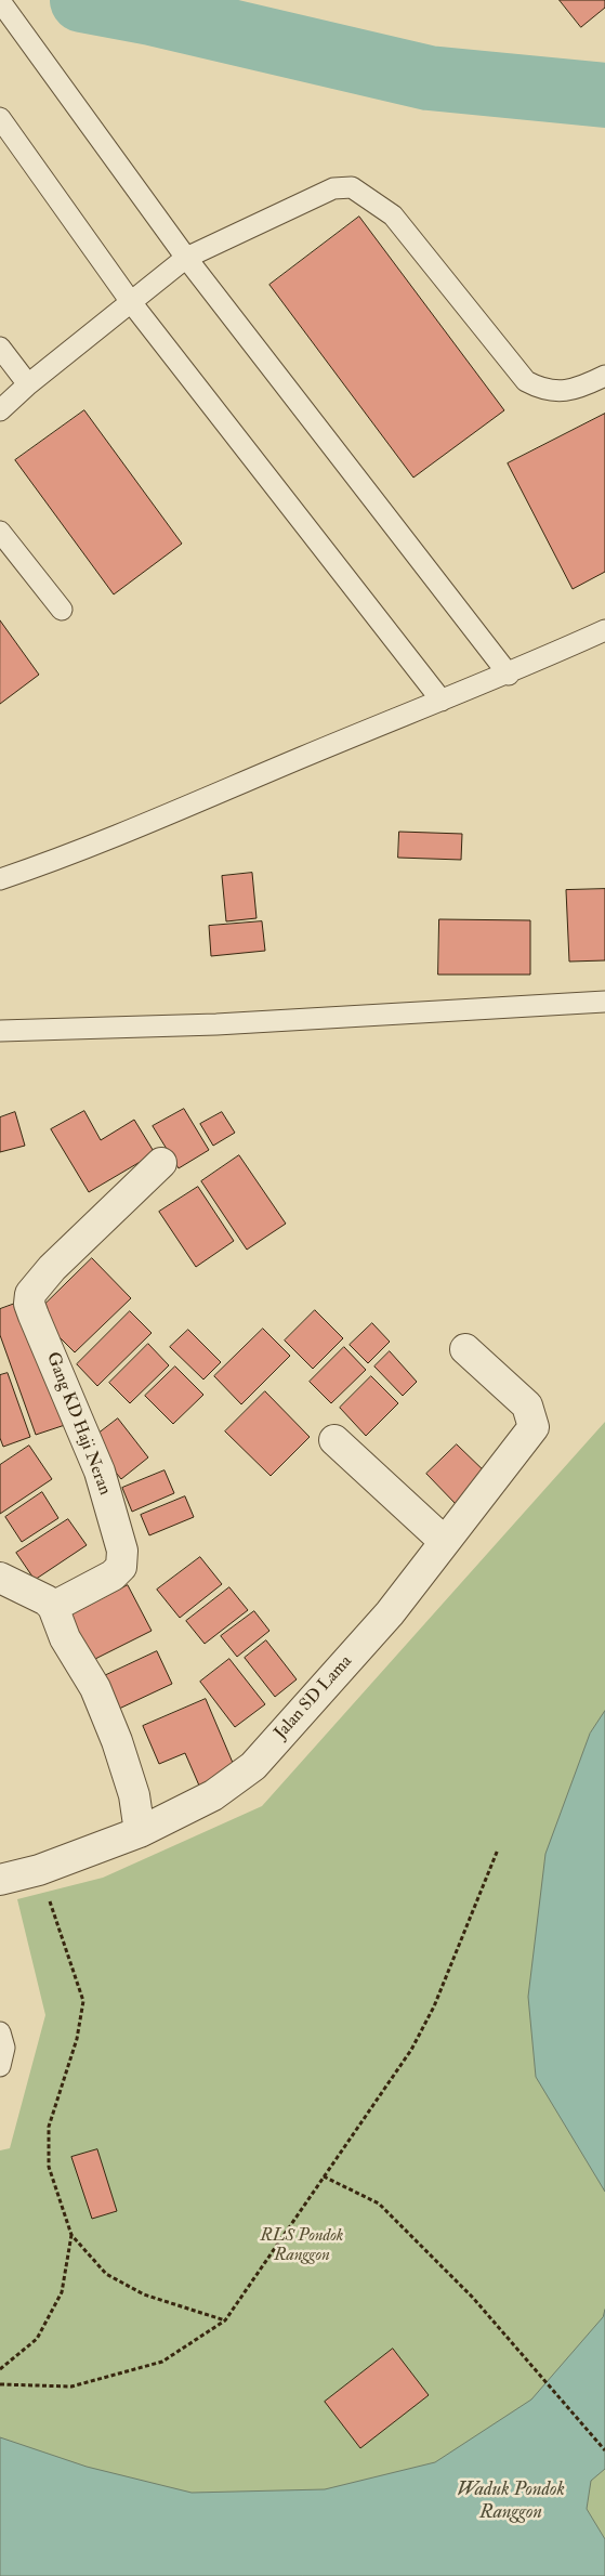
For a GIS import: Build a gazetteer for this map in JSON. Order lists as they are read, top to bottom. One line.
{"streets":{"street":["Gang KD Haji Neran","Jalan SD Lama"]},"water":["Waduk Pondok Ranggon"],"parks":["RLS Pondok Ranggon"]}
